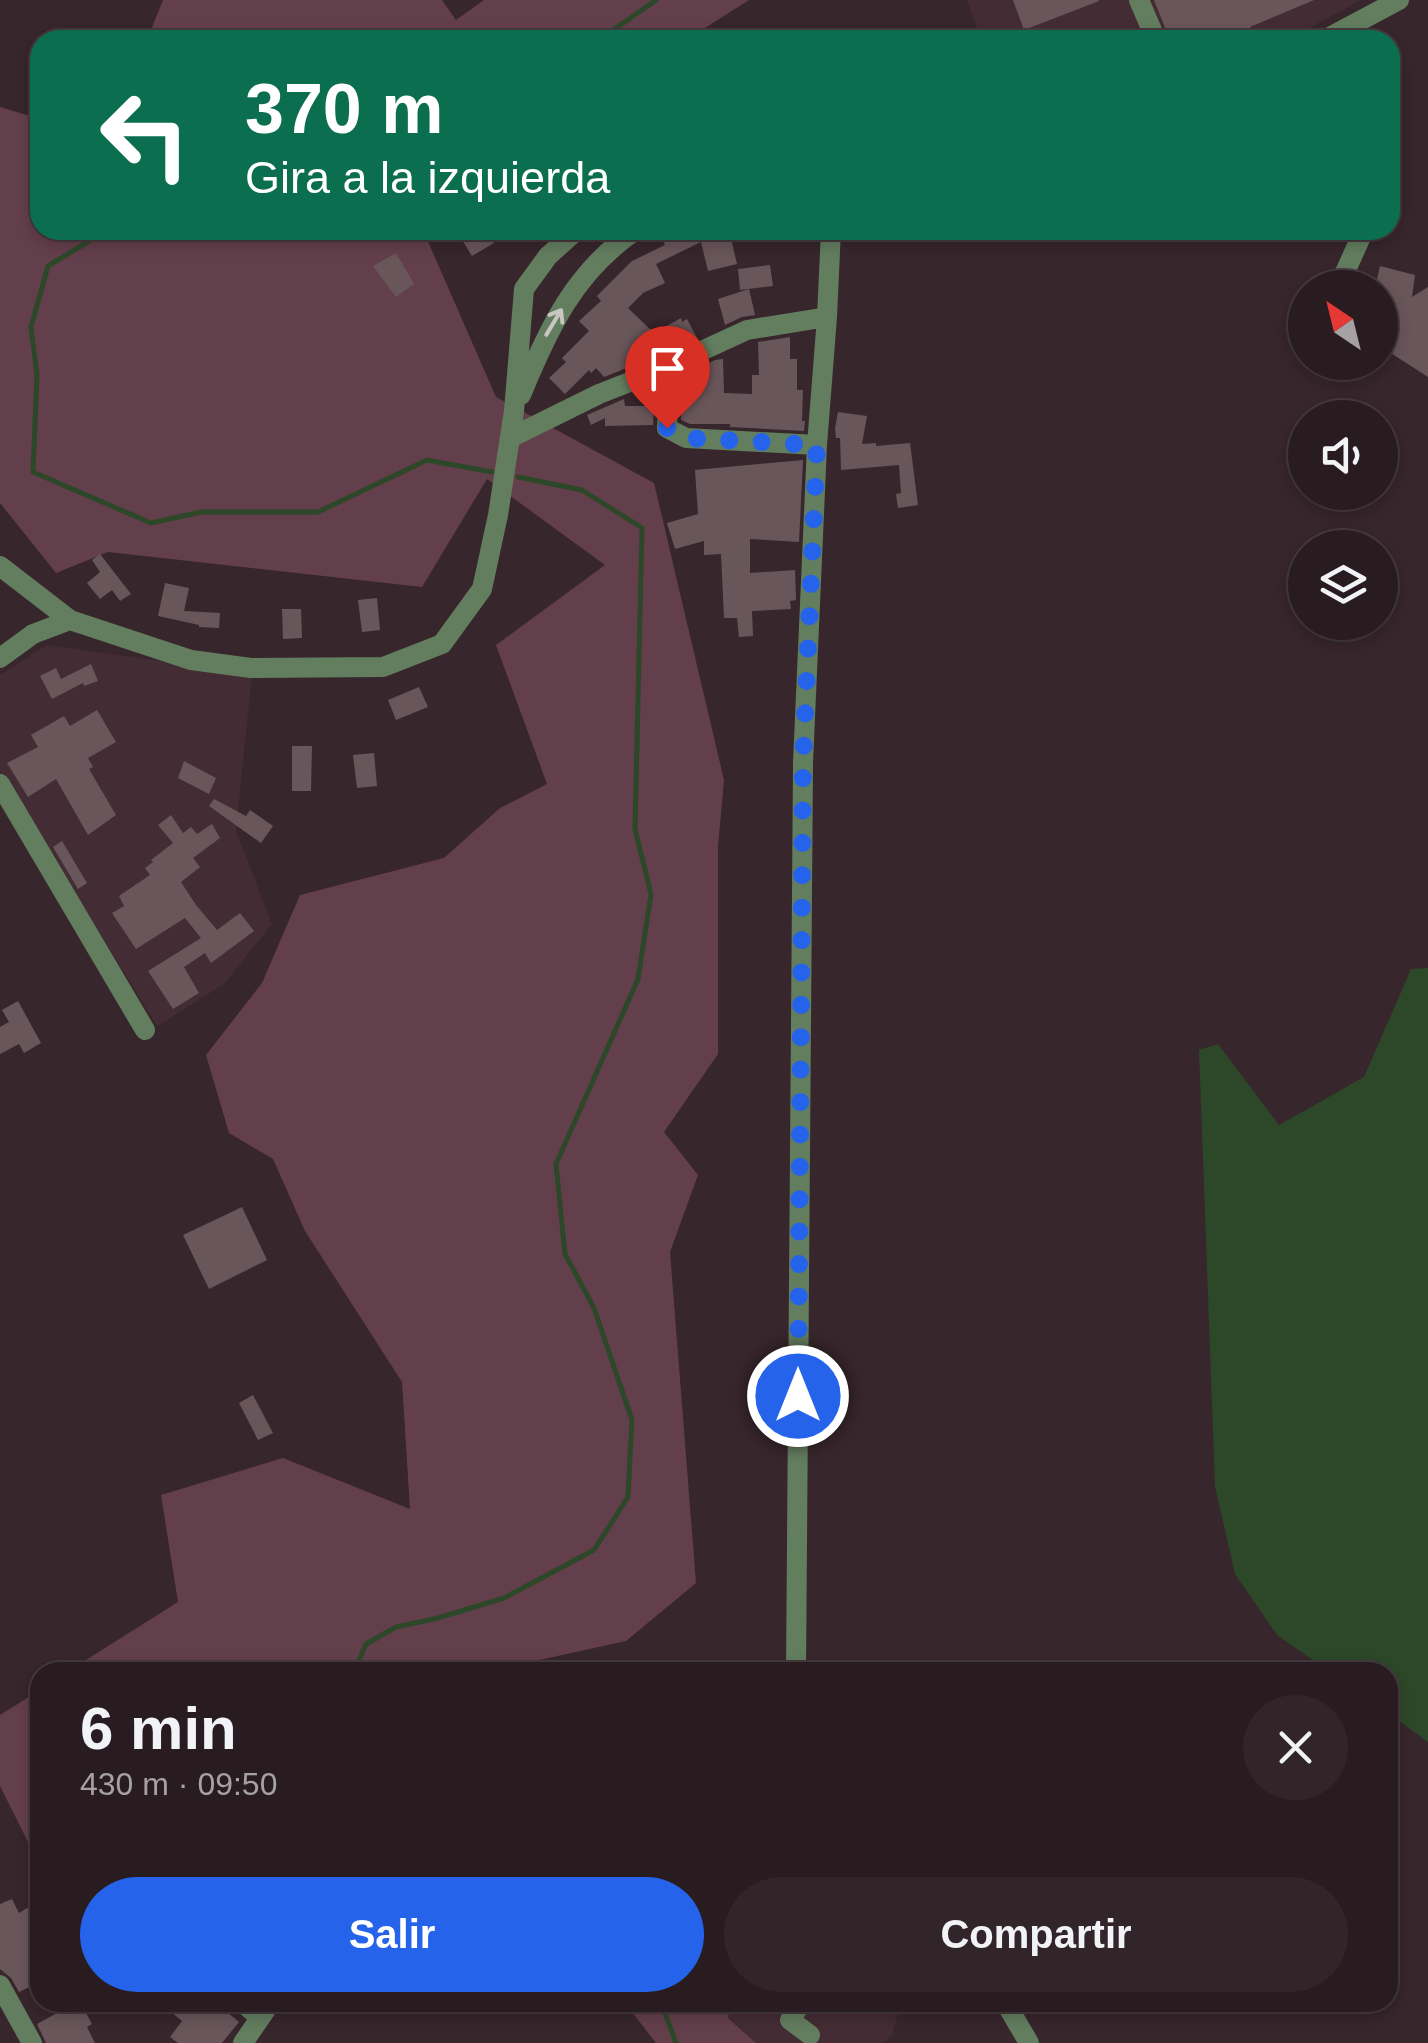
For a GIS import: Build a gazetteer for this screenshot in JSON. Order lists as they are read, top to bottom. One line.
{"north":"top left","page":{"turn":["370 m","Gira a la izquierda"],"heading":["6 min","430 m · 09:50"],"buttons":["Salir","Compartir"]}}
